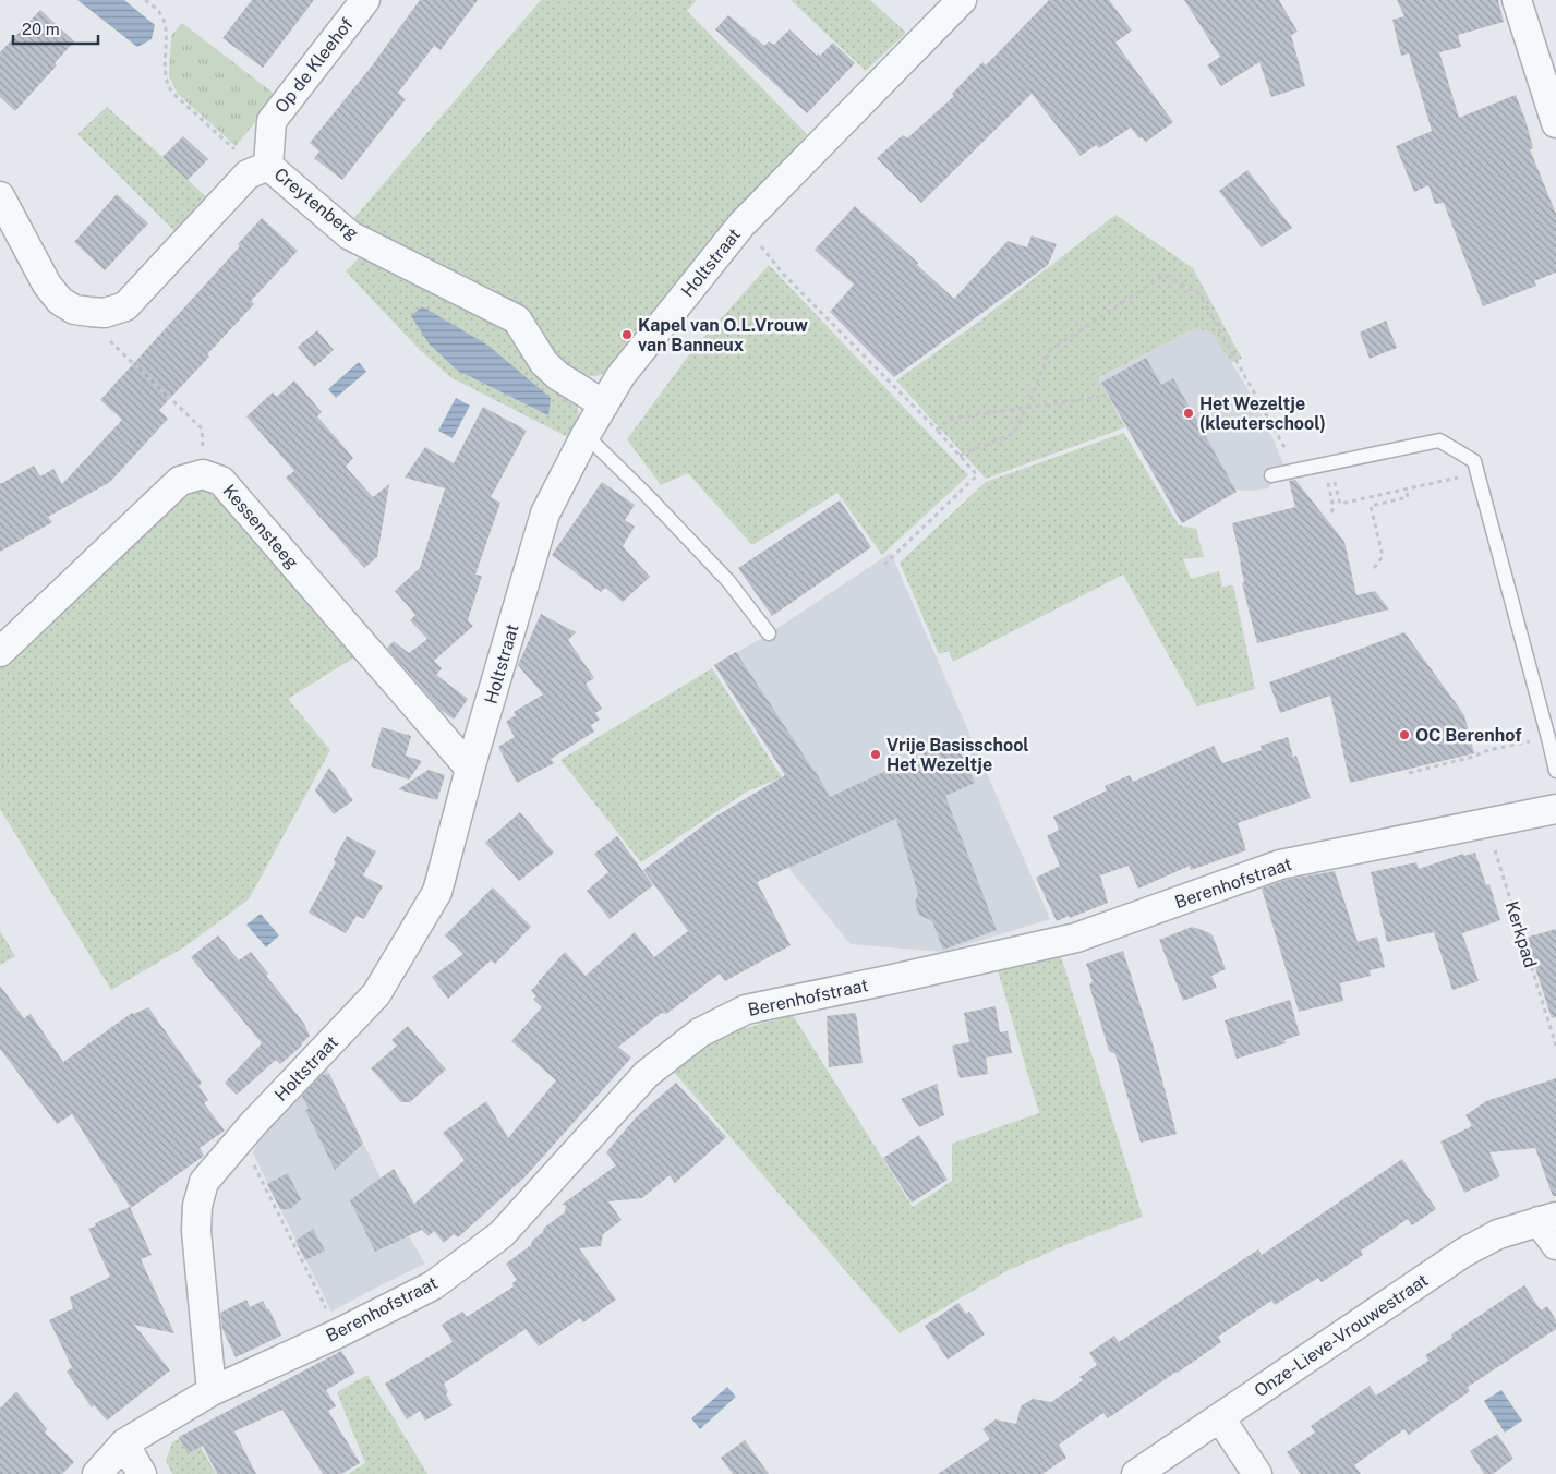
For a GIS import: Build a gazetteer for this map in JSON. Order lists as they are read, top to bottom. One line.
{"streets":{"street":["Op de Kleehof","Creytenberg","Holtstraat","Kessensteeg","Berenhofstraat","Onze-Lieve-Vrouwestraat"],"path":["Kerkpad"]},"crossings":[["Op de Kleehof","Creytenberg"],["Creytenberg","Holtstraat"],["Holtstraat","Kessensteeg"],["Holtstraat","Berenhofstraat"],["Berenhofstraat","Kerkpad"]],"places":["Kapel van O.L.Vrouw van Banneux","Het Wezeltje (kleuterschool)","OC Berenhof","Vrije Basisschool Het Wezeltje"],"scale_bar":"20 m"}
